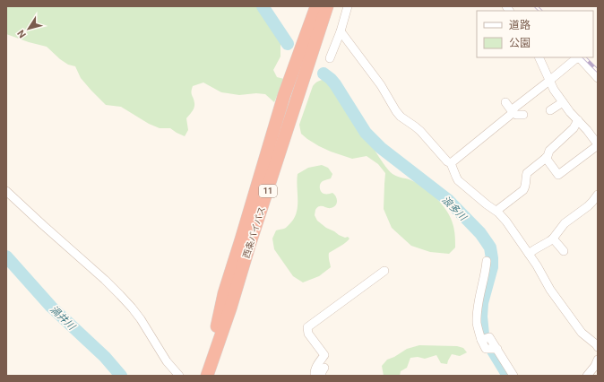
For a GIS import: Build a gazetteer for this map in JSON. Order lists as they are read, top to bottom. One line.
{"streets":{"highway":["11","西条バイパス"]},"water":["浪多川","渦井川"],"legend":["道路","公園"],"north":"bottom left"}
